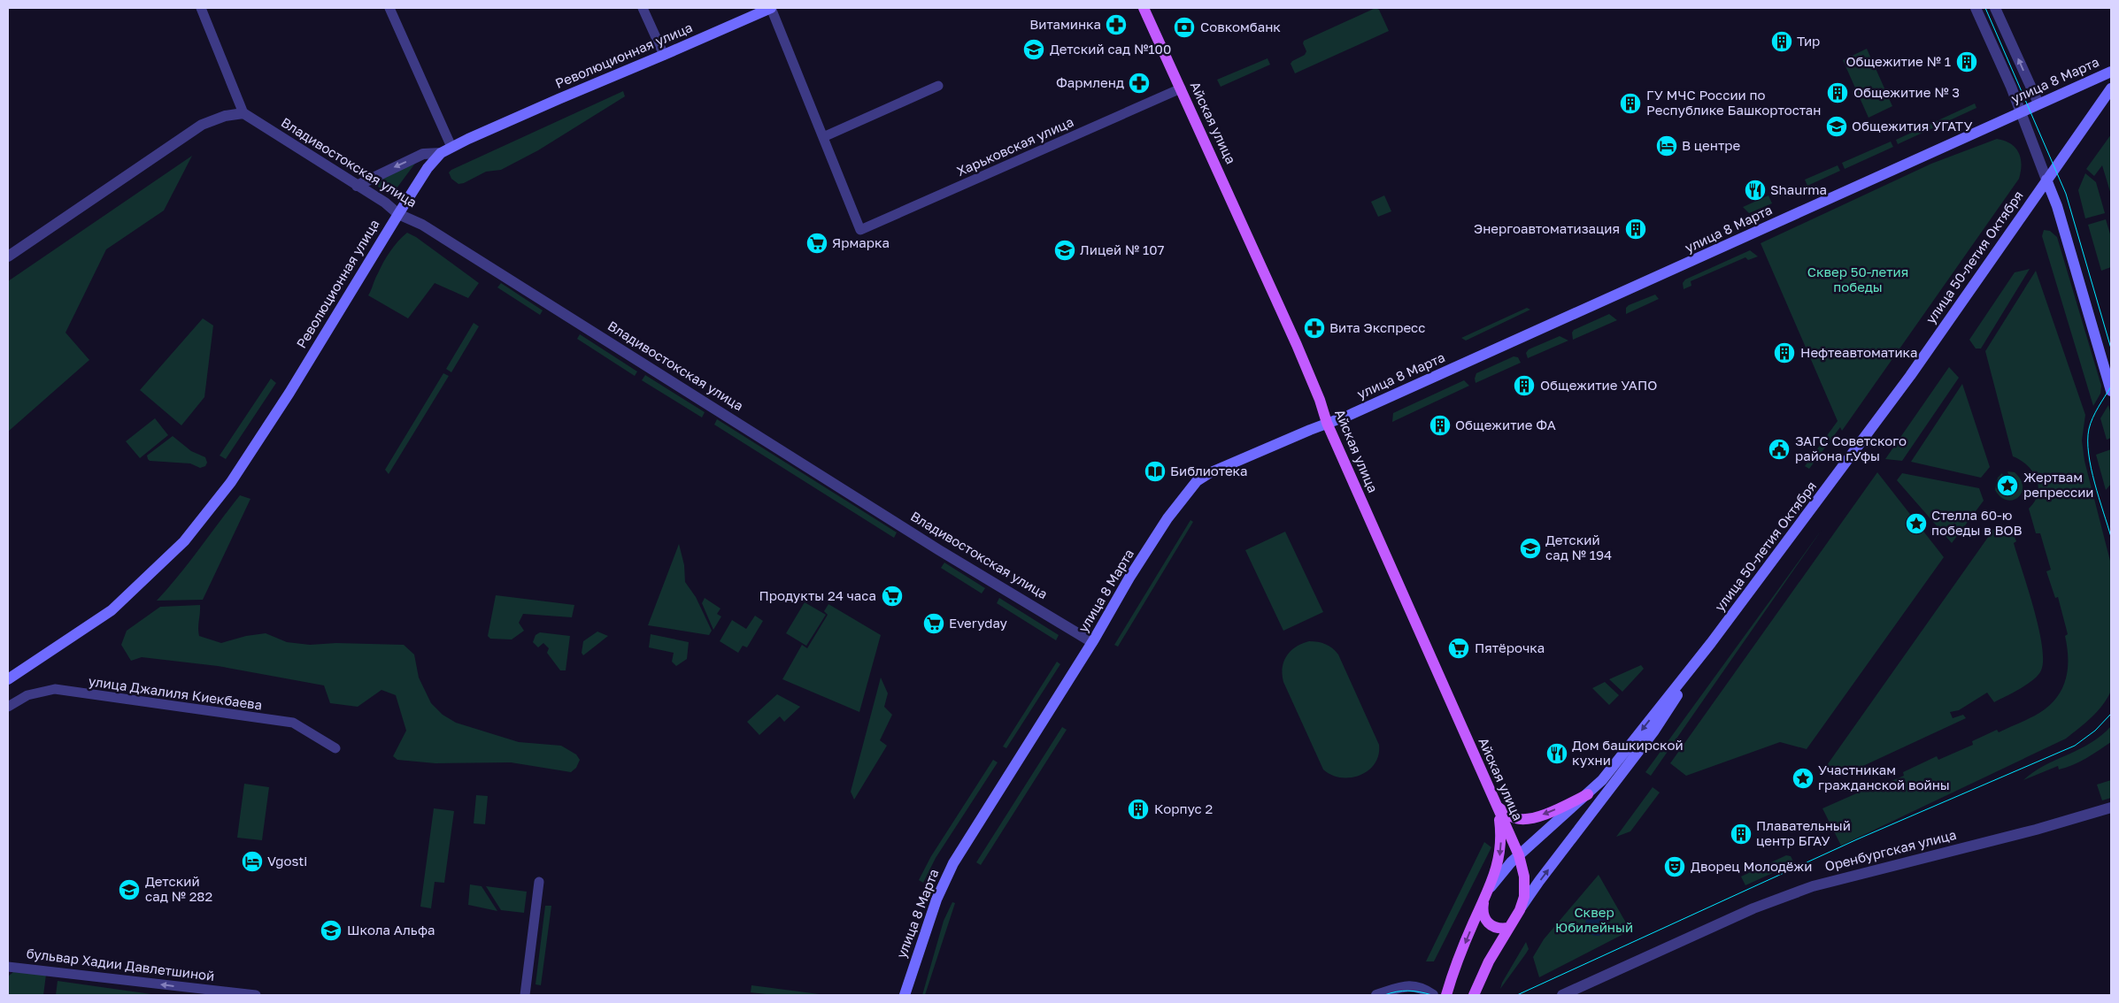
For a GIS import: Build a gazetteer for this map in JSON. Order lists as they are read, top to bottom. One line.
{"streets":{"main road":["Революционная улица","улица 8 Марта","Айская улица","улица 50-летия Октября"],"street":["Харьковская улица","Владивостокская улица","улица Джалиля Киекбаева","Оренбургская улица","бульвар Хадии Давлетшиной"]},"crossings":[["Революционная улица","Владивостокская улица"],["улица 8 Марта","Айская улица"],["улица 8 Марта","Владивостокская улица"],["Айская улица","Харьковская улица"],["Айская улица","улица 50-летия Октября"]],"one_way":["бульвар Хадии Давлетшиной"],"parks":["Сквер 50-летия победы","Сквер Юбилейный"],"places":{"pharmacy":["Витаминка","Фармленд","Вита Экспресс"],"bank":["Совкомбанк"],"building":["Тир","Общежитие № 1","Общежитие № 3","ГУ МЧС России по Республике Башкортостан","Энергоавтоматизация","Нефтеавтоматика","Общежитие УАПО","Общежитие ФА","Корпус 2","Плавательный центр БГАУ"],"school or university":["Детский сад №100","Общежития УГАТУ","Лицей № 107","Детский сад № 194","Детский сад № 282","Школа Альфа"],"hotel":["В центре","Vgosti"],"restaurant":["Shaurma","Дом башкирской кухни"],"supermarket":["Ярмарка","Продукты 24 часа","Everyday","Пятёрочка"],"public building":["ЗАГС Советского района г.Уфы"],"library":["Библиотека"],"place":["Жертвам репрессии","Стелла 60-ю победы в ВОВ","Участникам гражданской войны"],"theatre":["Дворец Молодёжи"]}}
